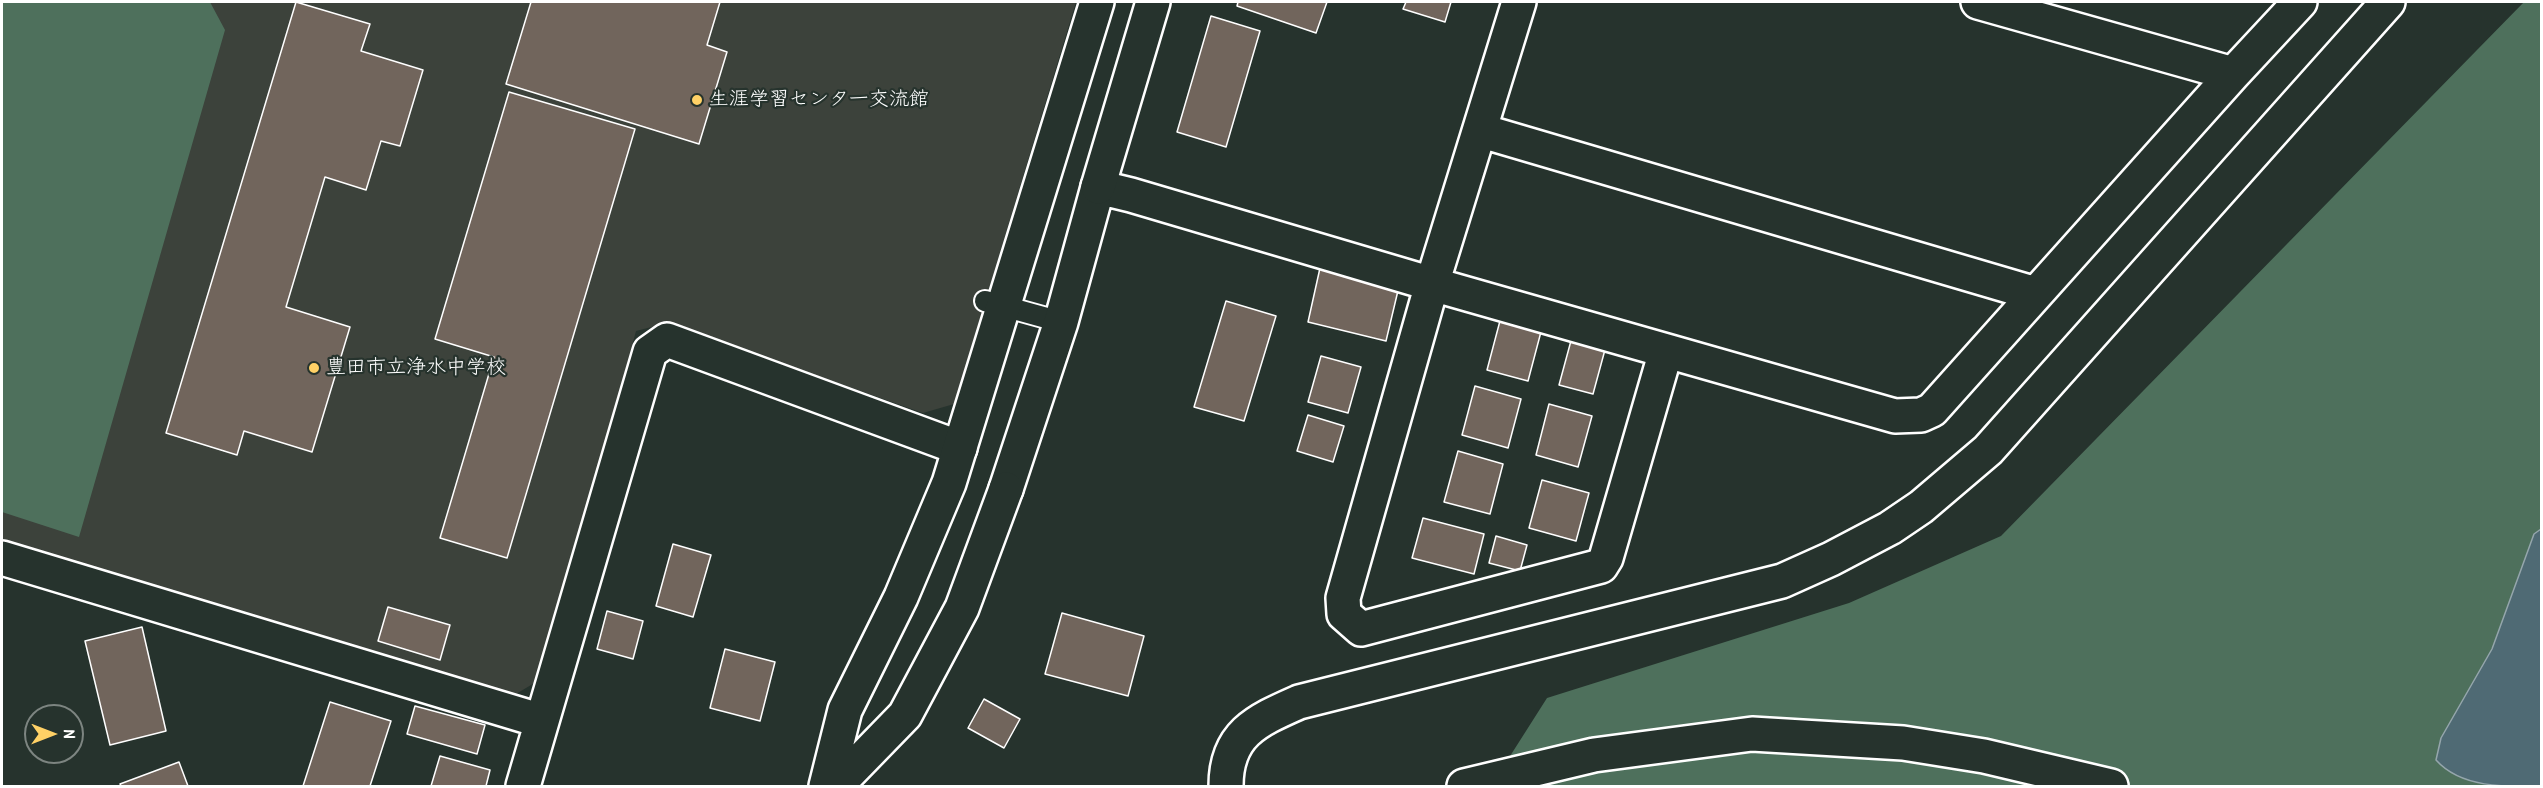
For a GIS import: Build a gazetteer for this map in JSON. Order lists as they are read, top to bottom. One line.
{"places":["生涯学習センタ一交流館","豊田市立浄水中学校"],"north":"right"}
